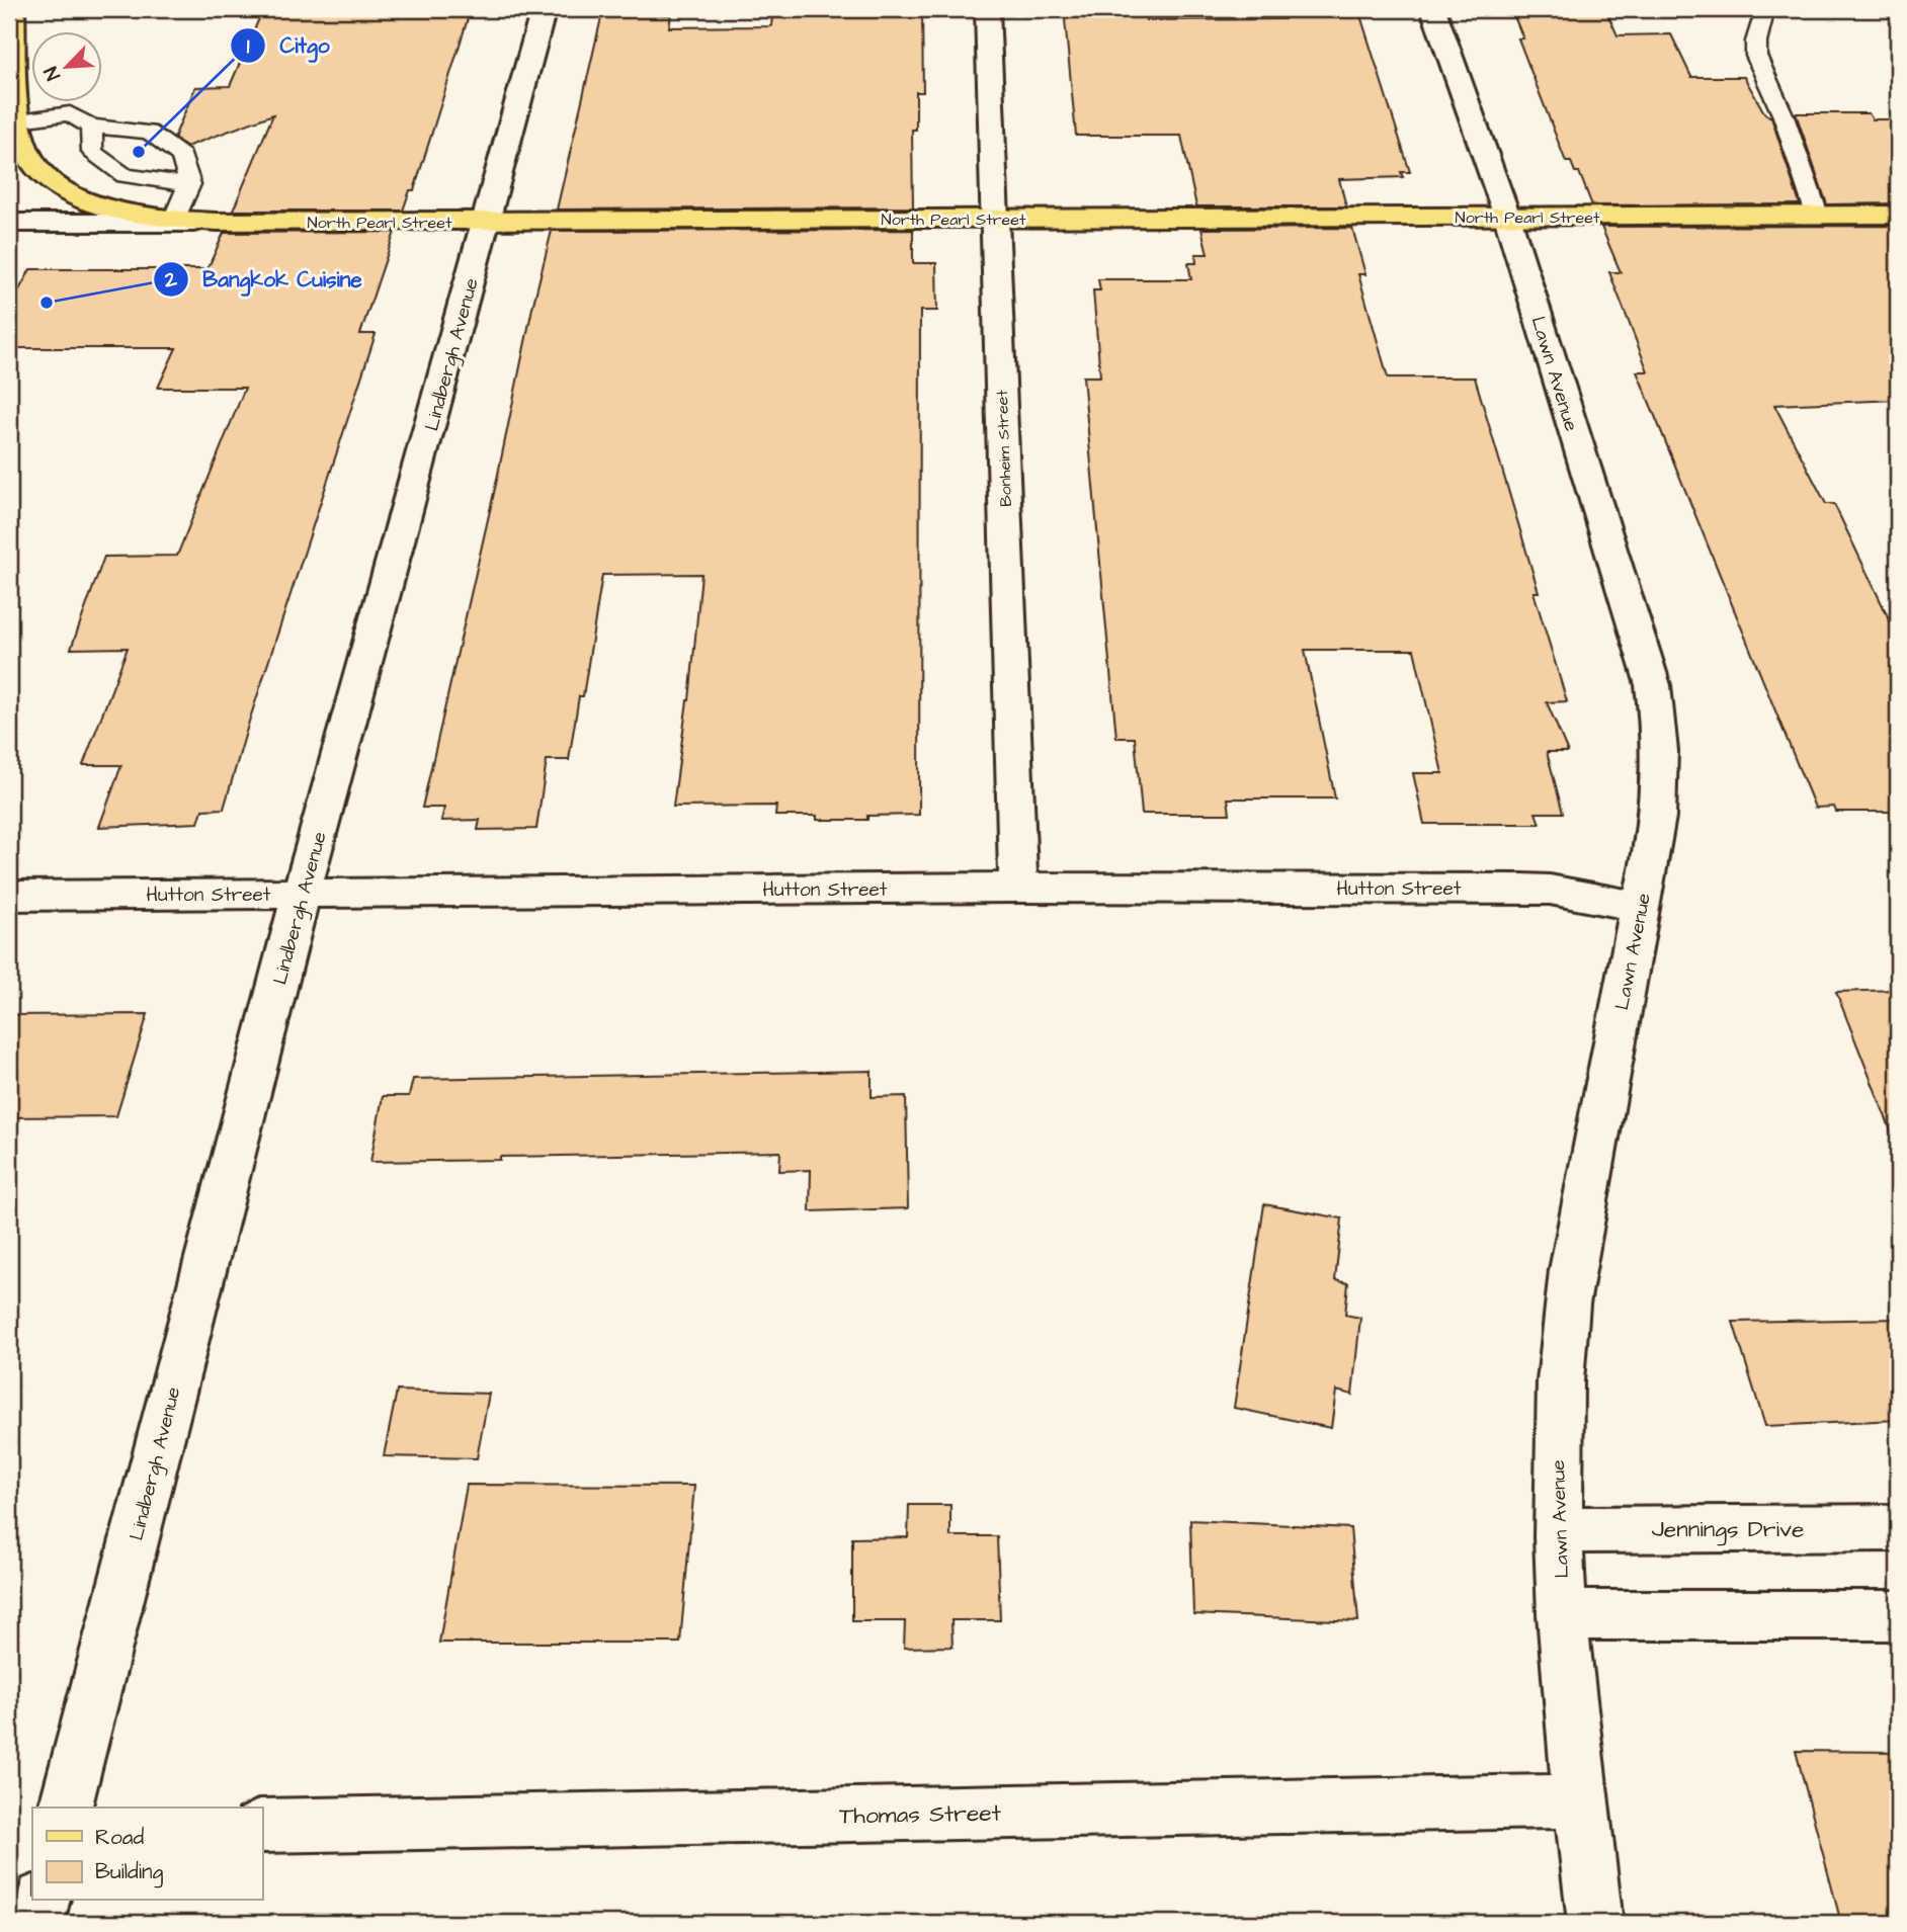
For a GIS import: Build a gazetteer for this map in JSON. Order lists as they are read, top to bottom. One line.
{"streets":{"main road":["North Pearl Street"],"street":["Lindbergh Avenue","Lawn Avenue","Bonheim Street","Hutton Street","Jennings Drive","Thomas Street"]},"crossings":[["North Pearl Street","Lindbergh Avenue"],["North Pearl Street","Lawn Avenue"],["North Pearl Street","Bonheim Street"],["Lindbergh Avenue","Hutton Street"],["Lawn Avenue","Hutton Street"],["Lawn Avenue","Jennings Drive"],["Lawn Avenue","Thomas Street"],["Bonheim Street","Hutton Street"]],"places":["Citgo","Bangkok Cuisine"],"legend":["Road","Building"],"north":"bottom left"}
